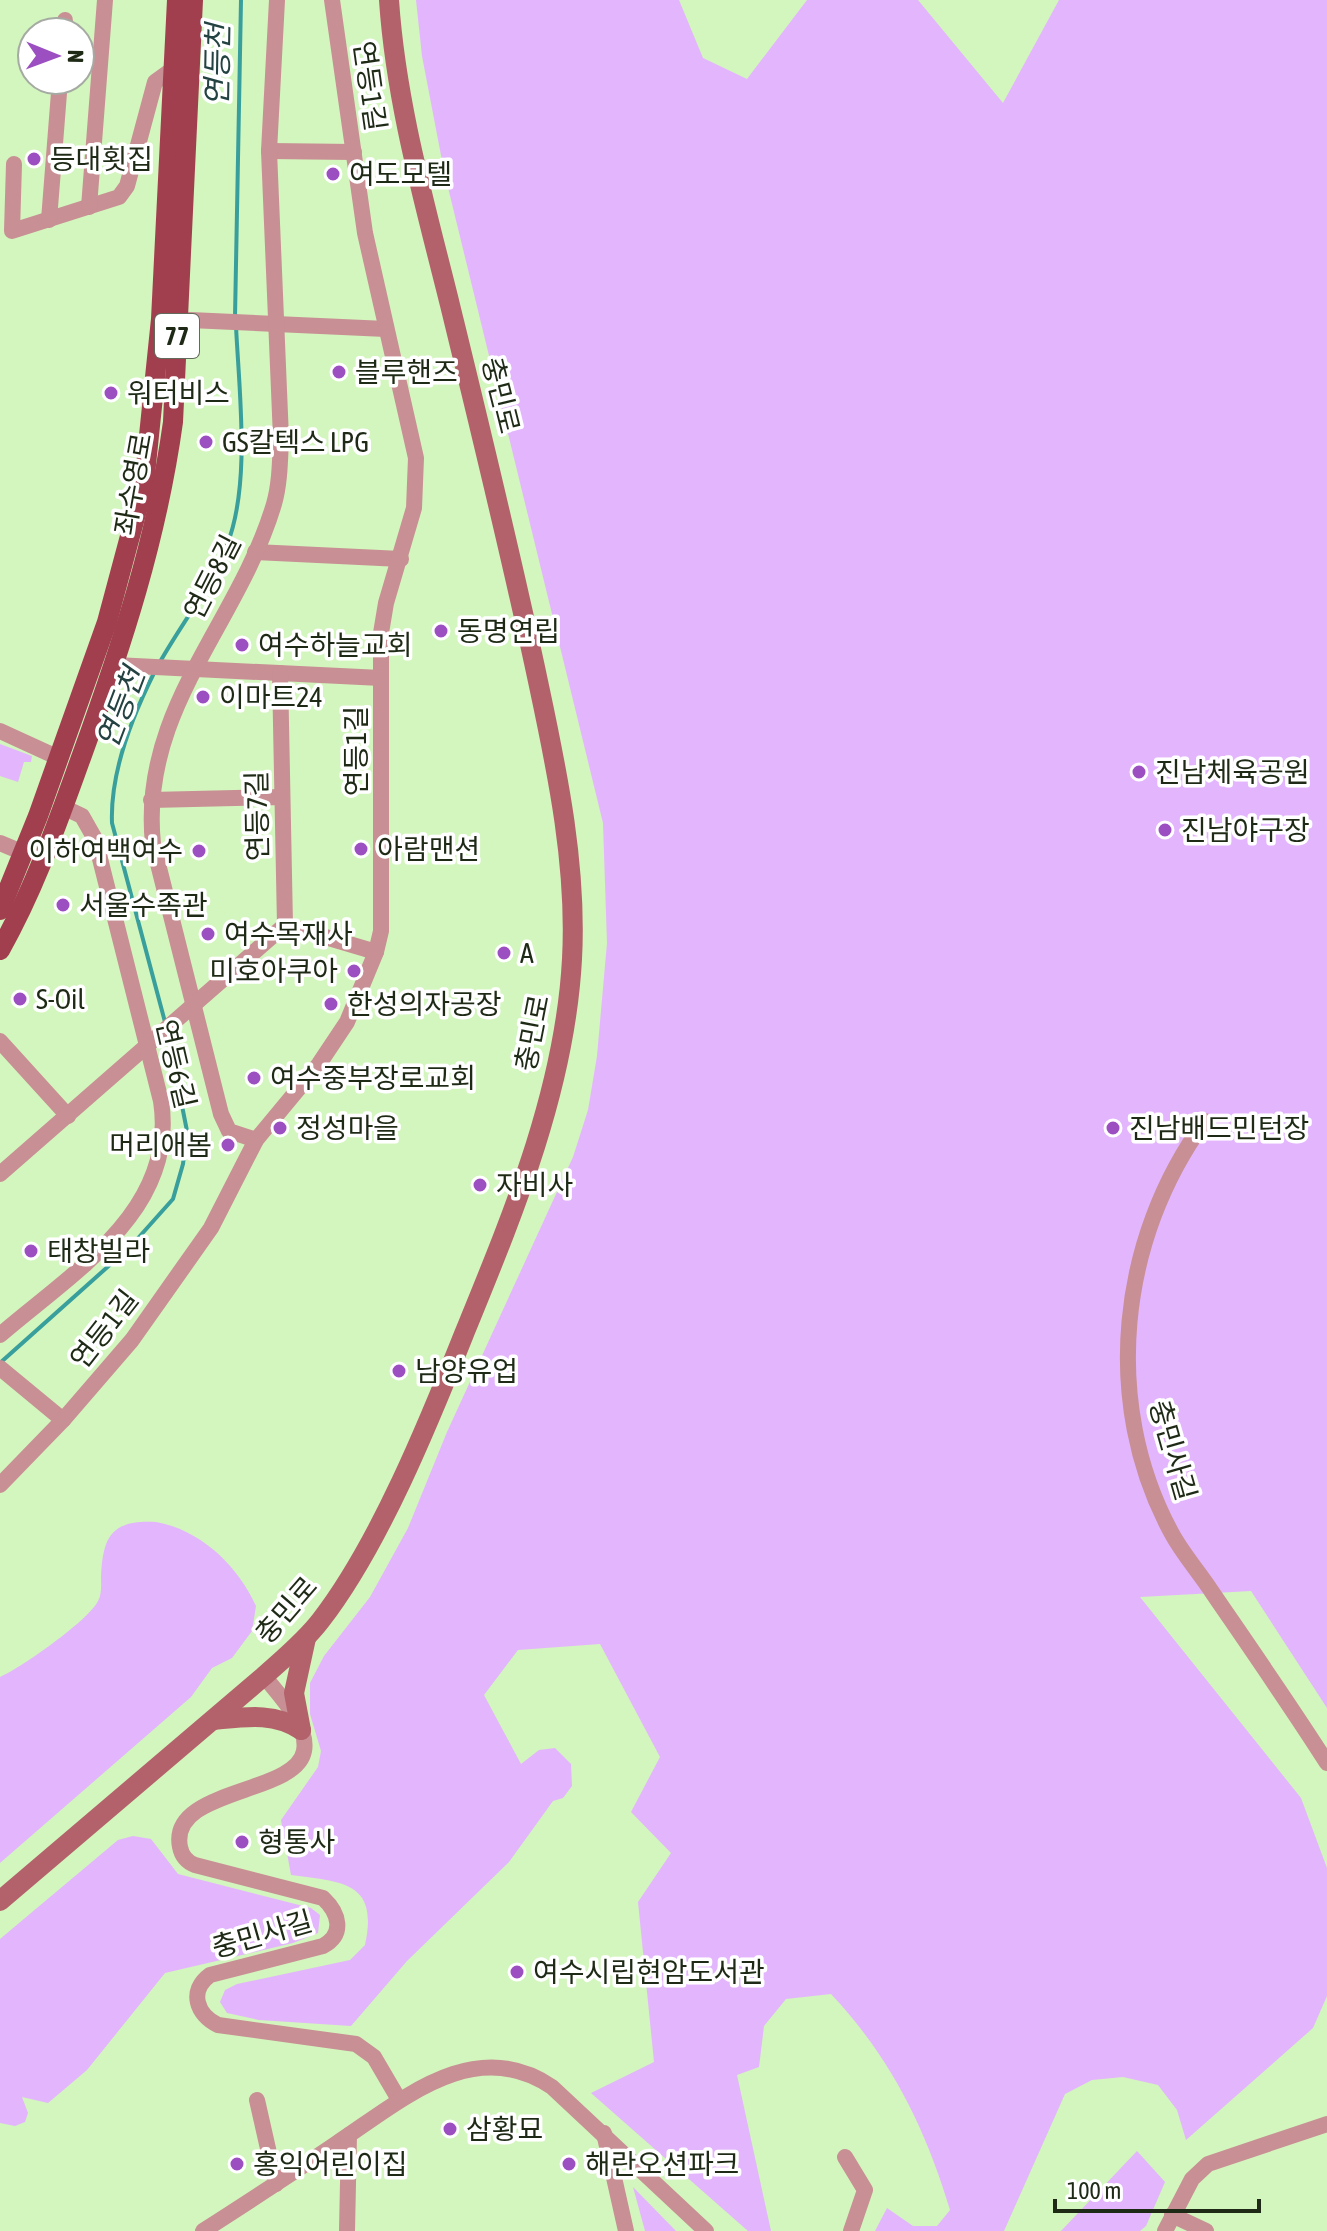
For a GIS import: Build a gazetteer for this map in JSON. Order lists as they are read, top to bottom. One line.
{"streets":{"main road":["77","좌수영로"],"street":["연등1길","충민로","연등8길","연등7길","연등6길","충민사길"]},"crossings":[["연등1길","연등8길"],["좌수영로","연등6길"]],"water":["연등천"],"places":["등대횟집","여도모텔","블루핸즈","워터비스","GS칼텍스 LPG","동명연립","여수하늘교회","이마트24","진남체육공원","진남야구장","아람맨션","이하여백여수","서울수족관","여수목재사","A","미호아쿠아","S-Oil","한성의자공장","여수중부장로교회","정성마을","진남배드민턴장","머리애봄","자비사","태창빌라","남양유업","형통사","여수시립현암도서관","삼황묘","홍익어린이집","해란오션파크"],"scale_bar":"100 m","north":"right"}
